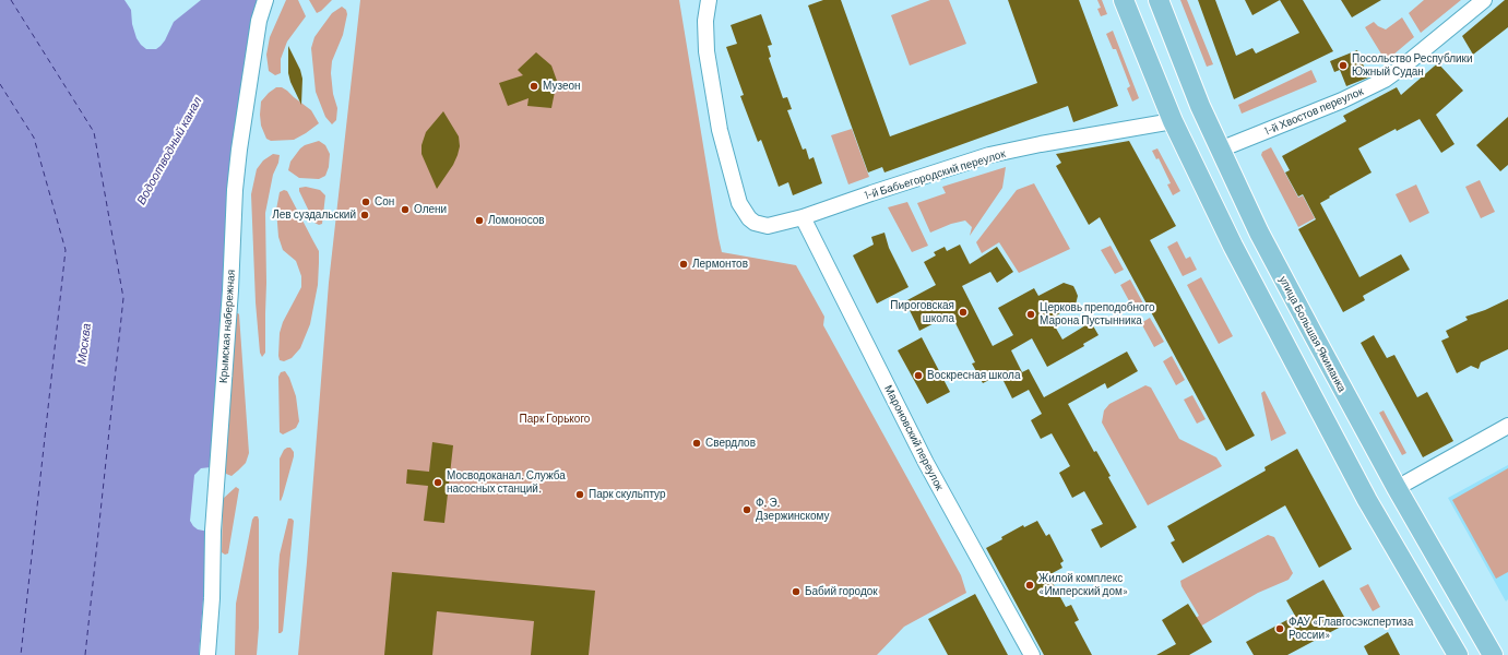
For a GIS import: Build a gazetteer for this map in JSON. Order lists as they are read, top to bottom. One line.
{"streets":{"main road":["улица Большая Якиманка"],"street":["1-й Хвостов переулок","1-й Бабьегородский переулок","Крымская набережная","Мароновский переулок"]},"crossings":[["1-й Хвостов переулок","улица Большая Якиманка"],["1-й Бабьегородский переулок","Мароновский переулок"]],"water":["Водоотводный канал","Москва"],"parks":["Парк Горького"],"places":["Посольство Республики Южный Судан","Музеон","Сон","Олени","Лев суздальский","Ломоносов","Лермонтов","Пироговская школа","Церковь преподобного Марона Пустынника","Воскресная школа","Свердлов","Мосводоканал. Служба насосных станций.","Парк скульптур","Ф. Э. Дзержинскому","Жилой комплекс «Имперский дом»","Бабий городок","ФАУ «Главгосэкспертиза России»"]}
